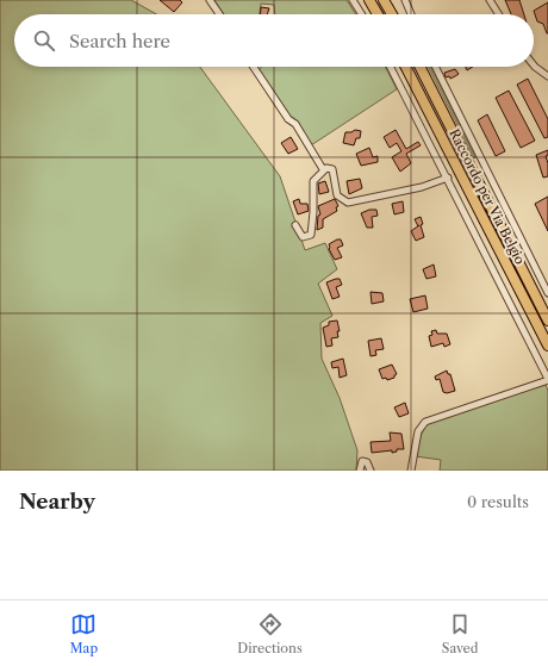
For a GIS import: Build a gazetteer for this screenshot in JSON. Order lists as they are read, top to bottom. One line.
{"streets":{"highway":["Raccordo per Via Belgio"]},"page":{"search":"Search here","heading":["Nearby","0 results"],"nav":["Map","Directions","Saved"]}}
